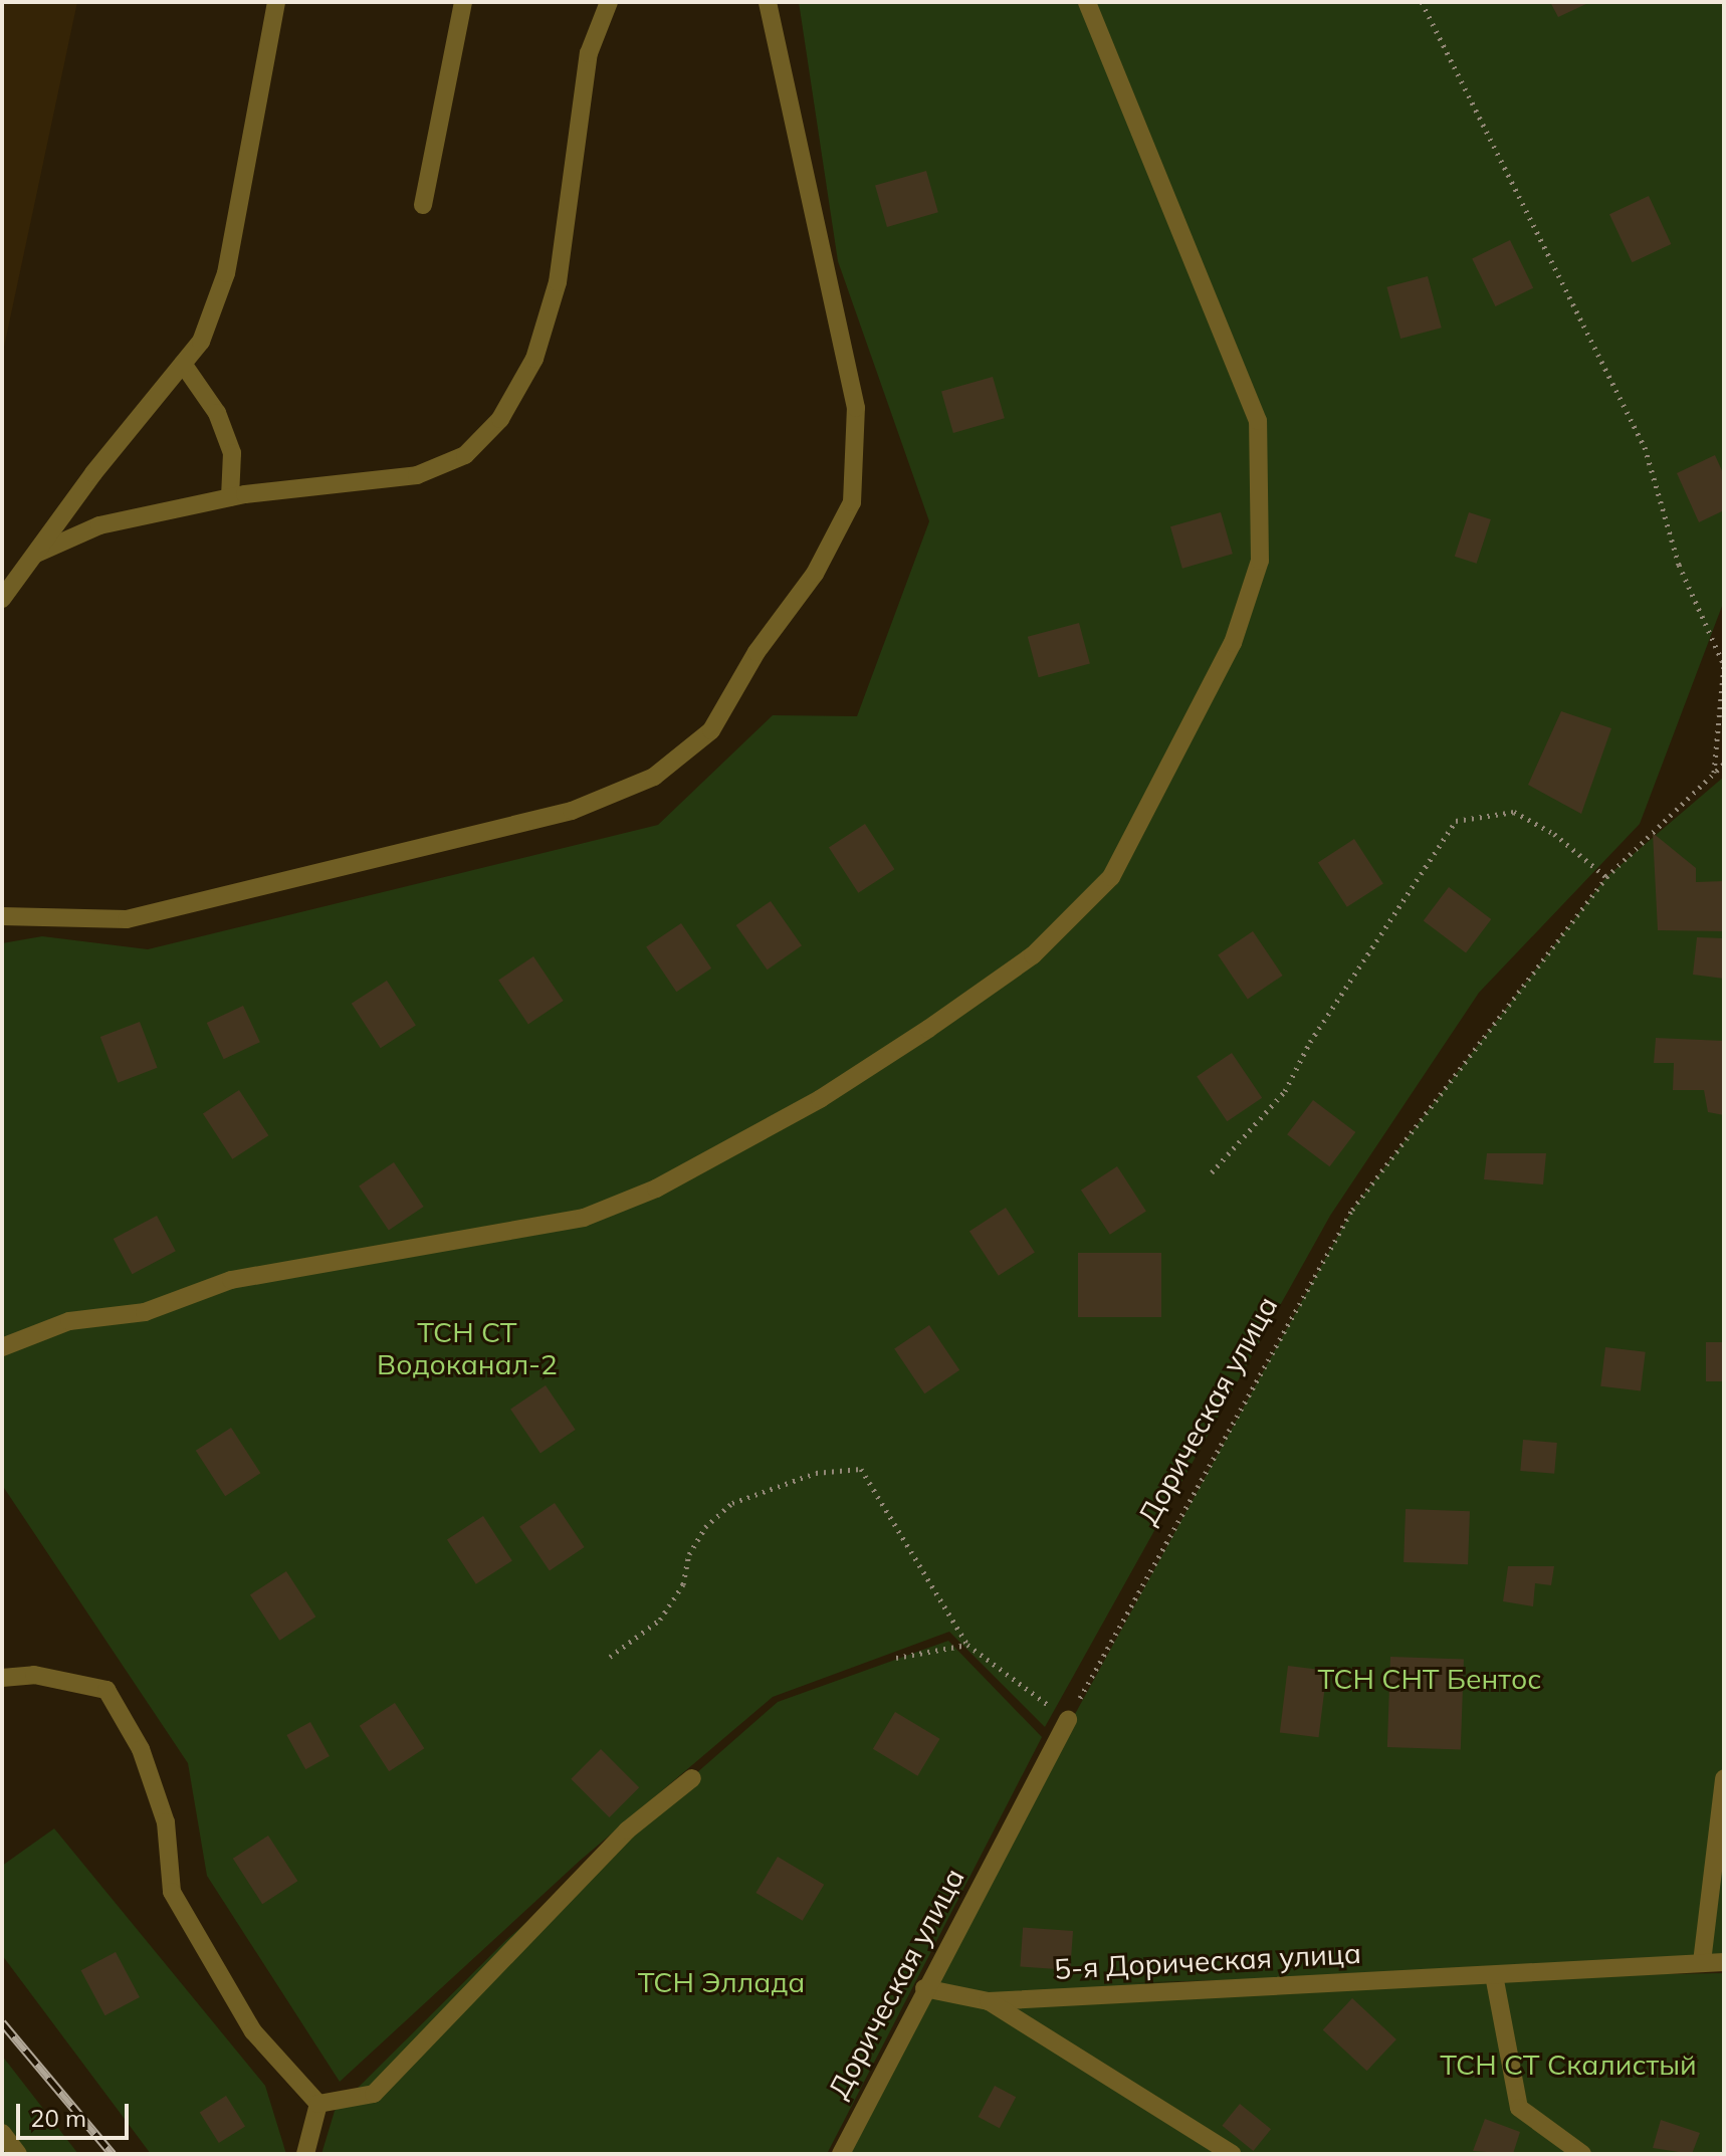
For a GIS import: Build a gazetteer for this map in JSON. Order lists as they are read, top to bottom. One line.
{"streets":{"lane":["Дорическая улица","5-я Дорическая улица"]},"crossings":[["Дорическая улица","5-я Дорическая улица"]],"parks":["ТСН СТ Водоканал-2","ТСН СНТ Бентос","ТСН Эллада","ТСН СТ Скалистый"],"scale_bar":"20 m"}
